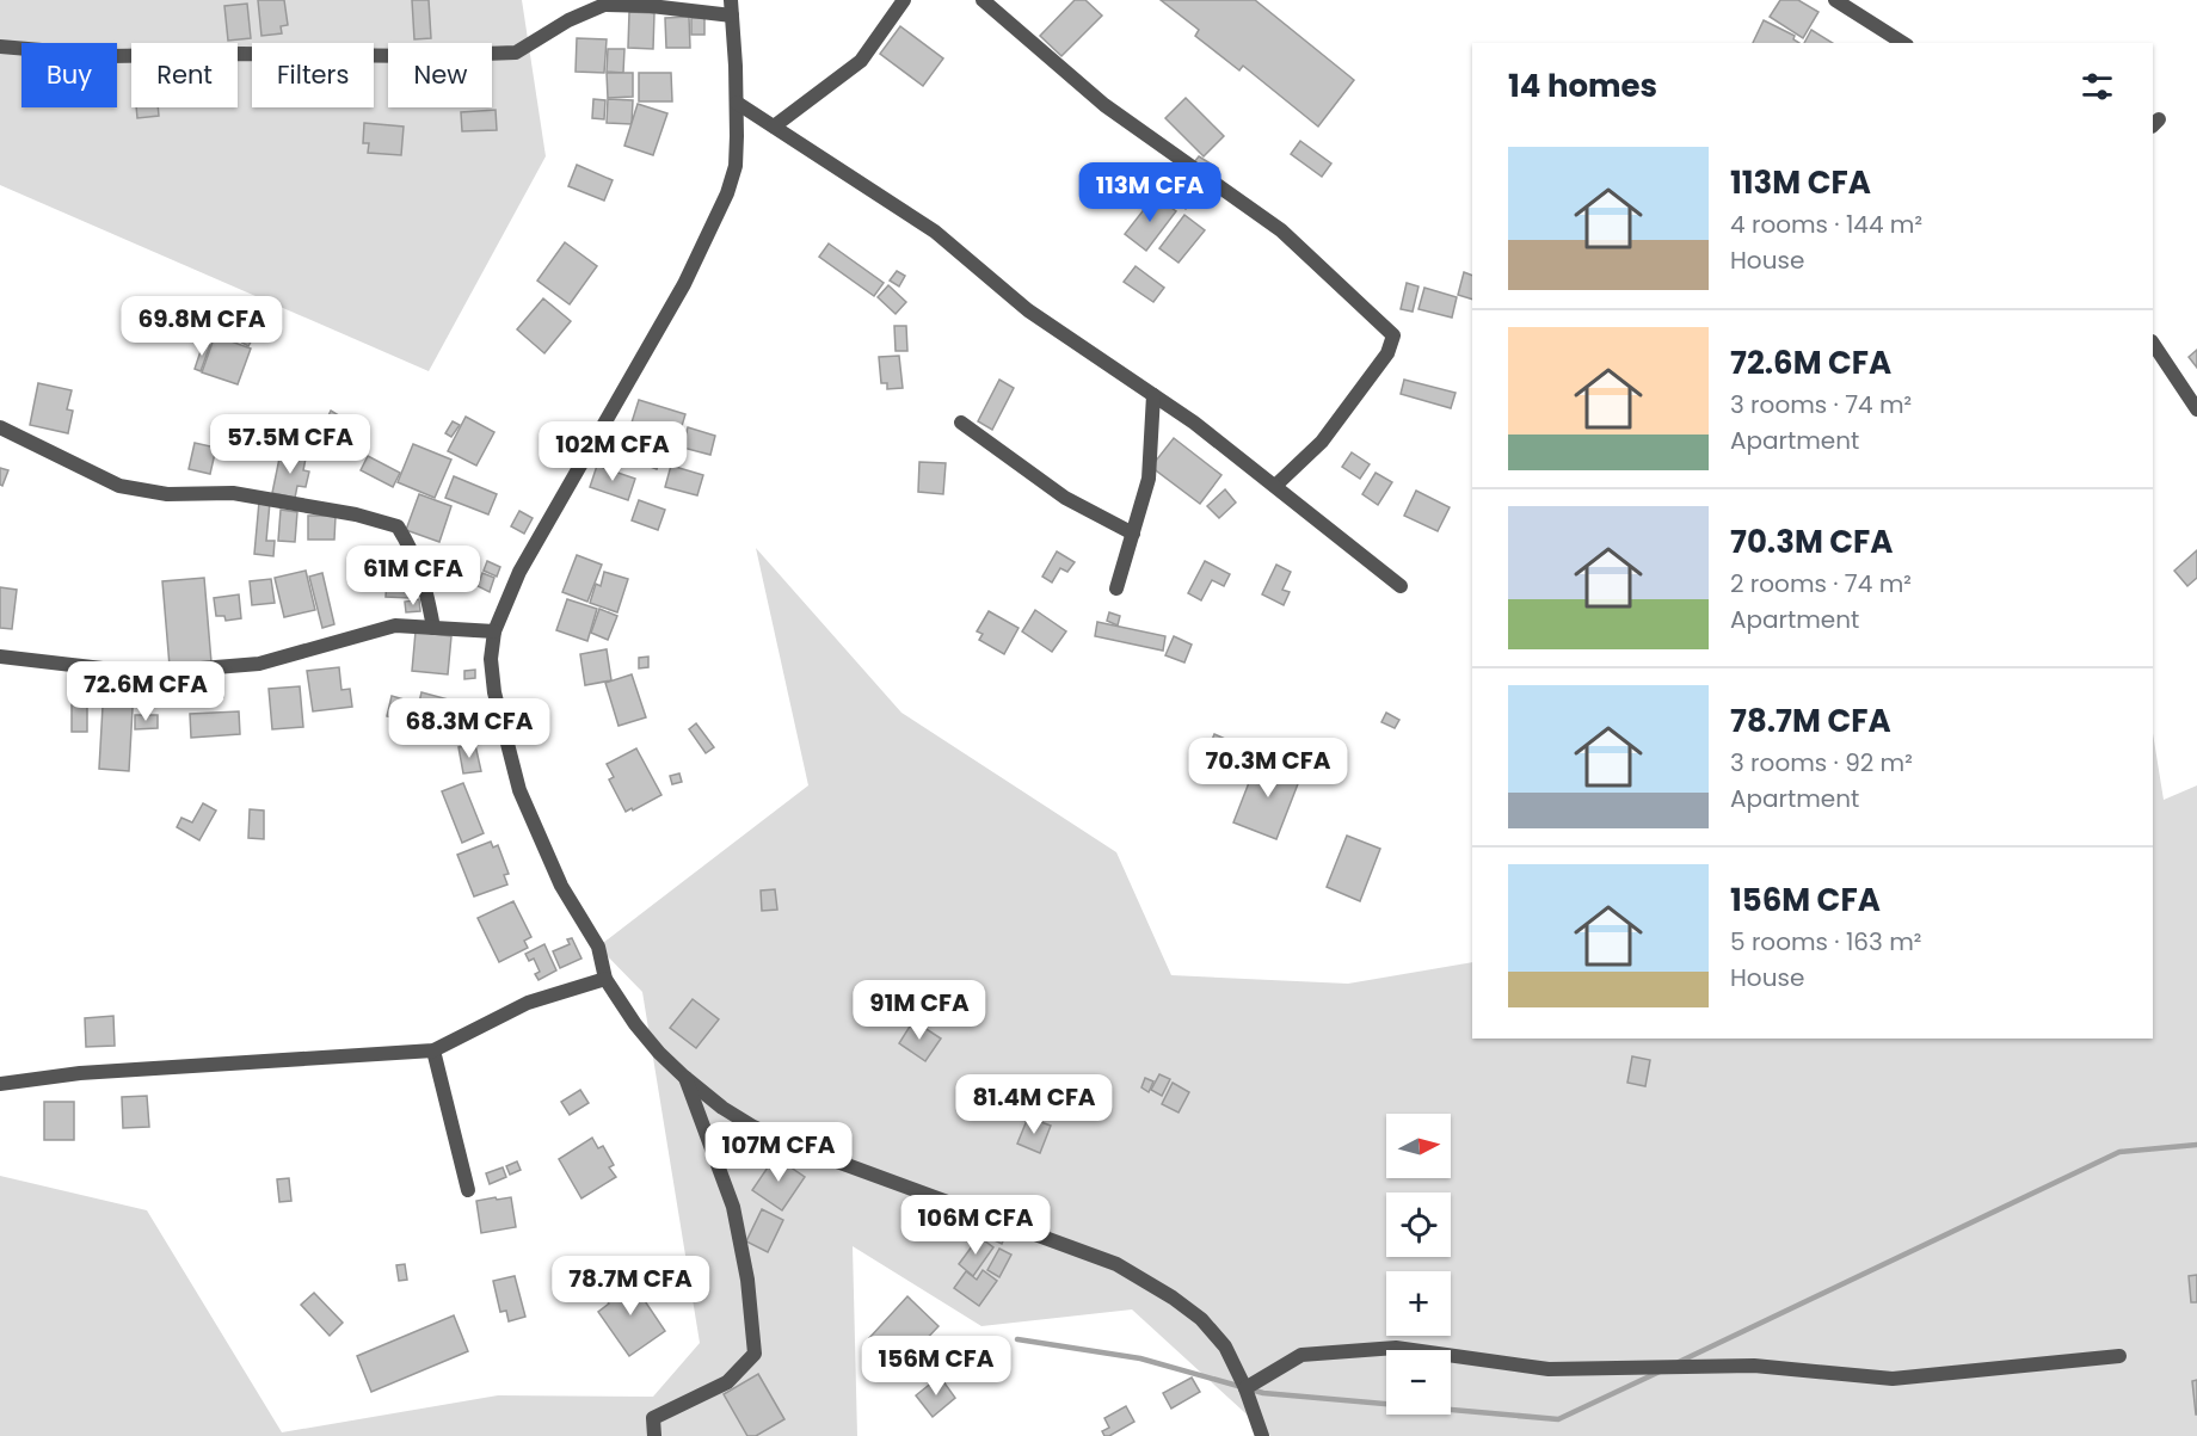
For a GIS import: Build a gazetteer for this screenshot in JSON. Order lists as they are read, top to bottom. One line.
{"north":"right","page":{"chip":["Buy","Rent","Filters","New"],"heading":"14 homes","list":[{"name":"113M CFA","note":"4 rooms · 144 m² · House"},{"name":"72.6M CFA","note":"3 rooms · 74 m² · Apartment"},{"name":"70.3M CFA","note":"2 rooms · 74 m² · Apartment"},{"name":"78.7M CFA","note":"3 rooms · 92 m² · Apartment"},{"name":"156M CFA","note":"5 rooms · 163 m² · House"}],"price":["113M CFA","69.8M CFA","57.5M CFA","102M CFA","61M CFA","72.6M CFA","68.3M CFA","70.3M CFA","91M CFA","81.4M CFA","107M CFA","106M CFA","78.7M CFA","156M CFA"],"map_buttons":["+","−"]}}
